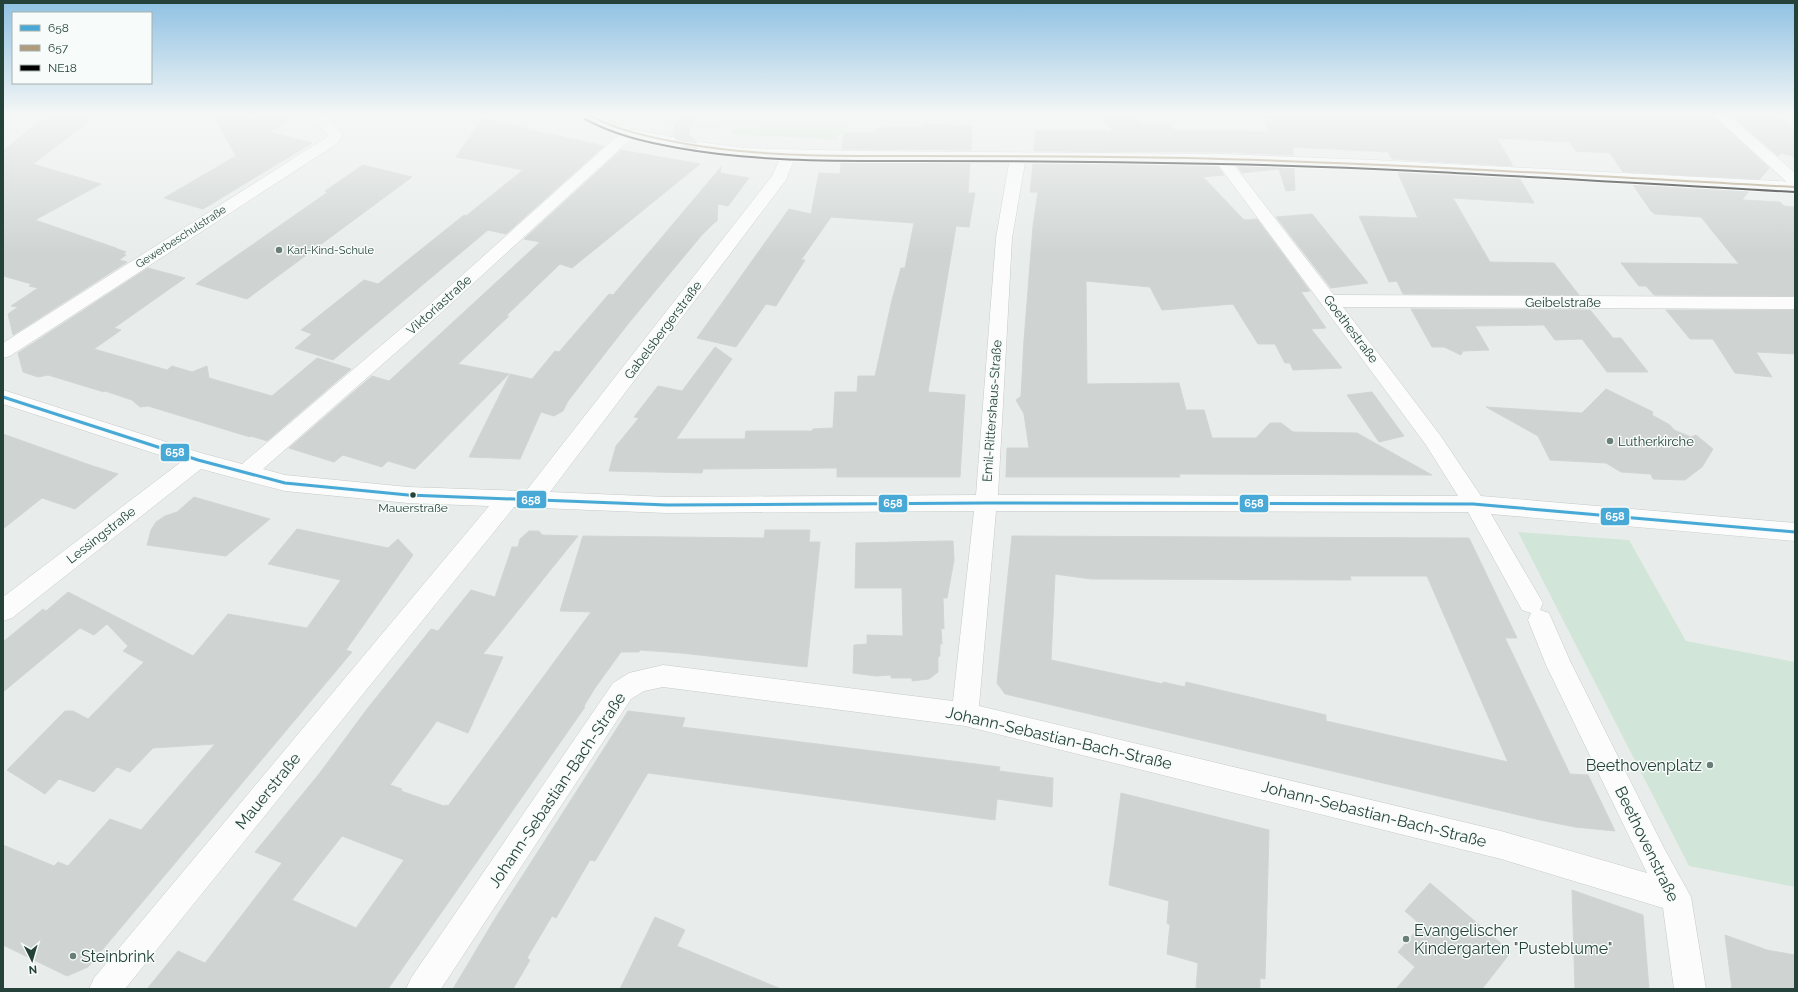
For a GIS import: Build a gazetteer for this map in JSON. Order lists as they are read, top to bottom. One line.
{"streets":{"street":["Gewerbeschulstraße","Geibelstraße","Viktoriastraße","Goethestraße","Gabelsbergerstraße","Emil-Rittershaus-Straße","Lessingstraße","Johann-Sebastian-Bach-Straße","Mauerstraße","Beethovenstraße"]},"crossings":[["Geibelstraße","Goethestraße"],["Goethestraße","Beethovenstraße"],["Gabelsbergerstraße","Mauerstraße"],["Emil-Rittershaus-Straße","Johann-Sebastian-Bach-Straße"],["Johann-Sebastian-Bach-Straße","Beethovenstraße"]],"places":["Karl-Kind-Schule","Lutherkirche","Mauerstraße","Beethovenplatz","Evangelischer Kindergarten \"Pusteblume\"","Steinbrink"],"lines":["transit line 657","transit line NE18","transit line 658"],"legend":["658","657","NE18"],"north":"bottom"}
